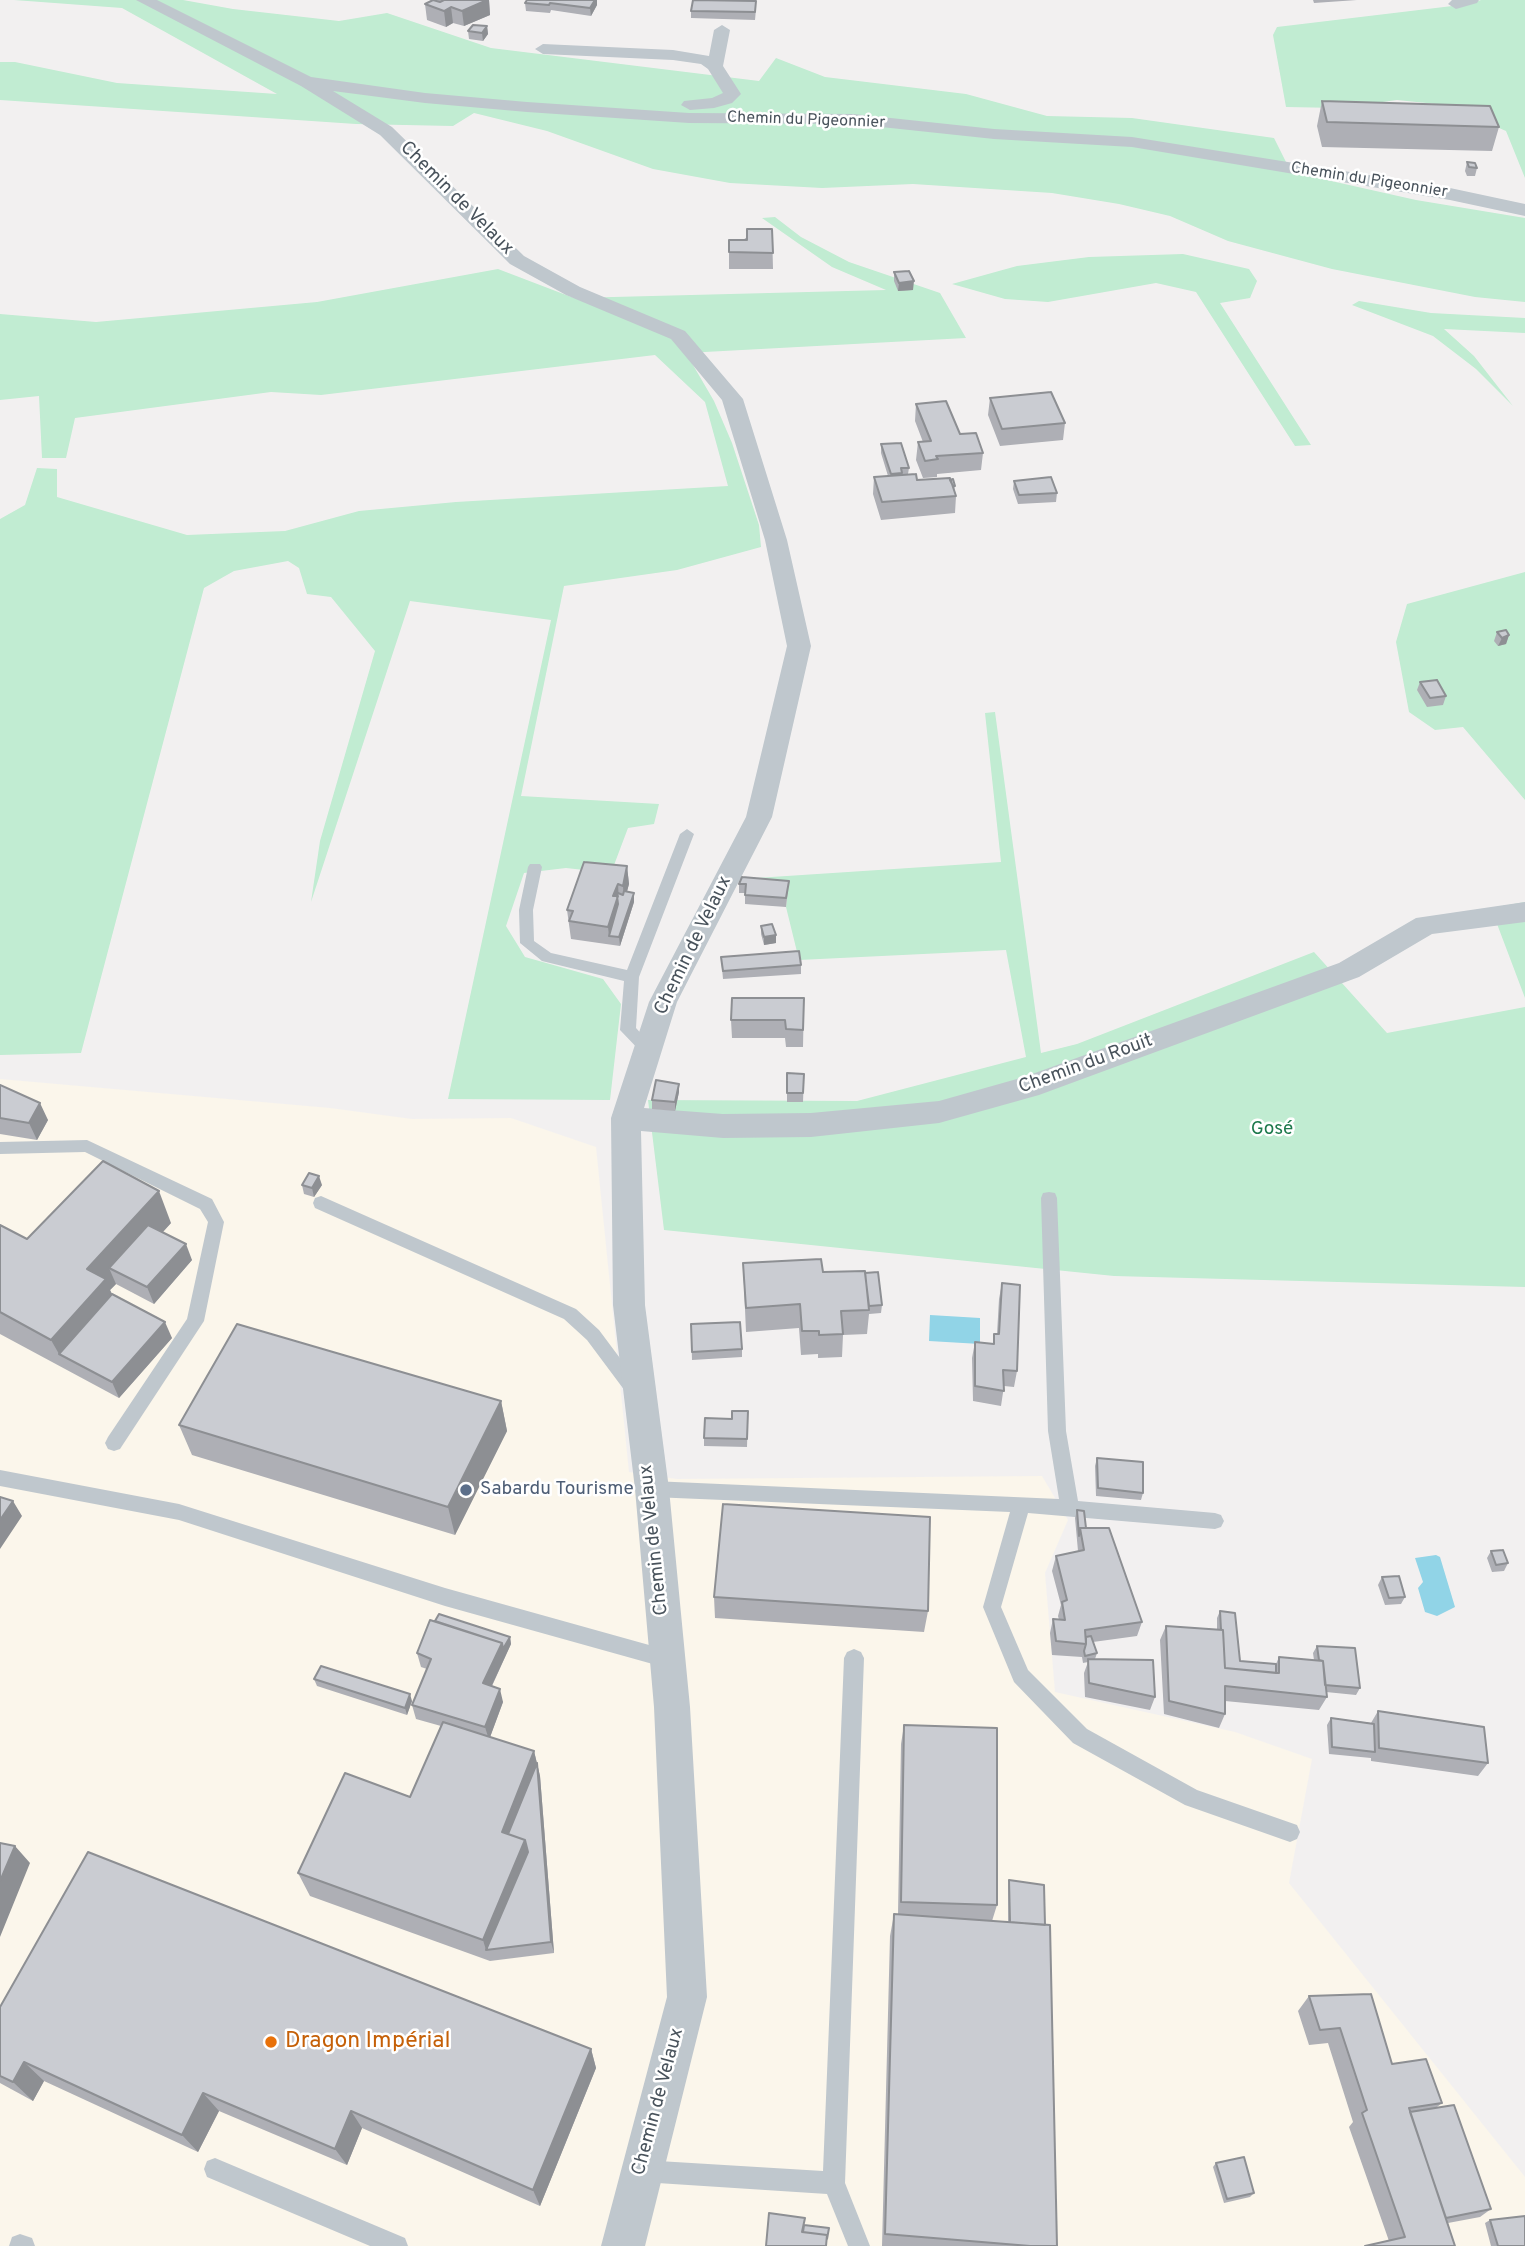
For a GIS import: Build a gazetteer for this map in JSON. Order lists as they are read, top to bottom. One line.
{"streets":{"street":["Chemin du Pigeonnier","Chemin de Velaux","Chemin du Rouit"]},"crossings":[["Chemin du Pigeonnier","Chemin de Velaux"],["Chemin de Velaux","Chemin du Rouit"]],"parks":["Gosé"],"places":["Sabardu Tourisme","Dragon Impérial"]}
